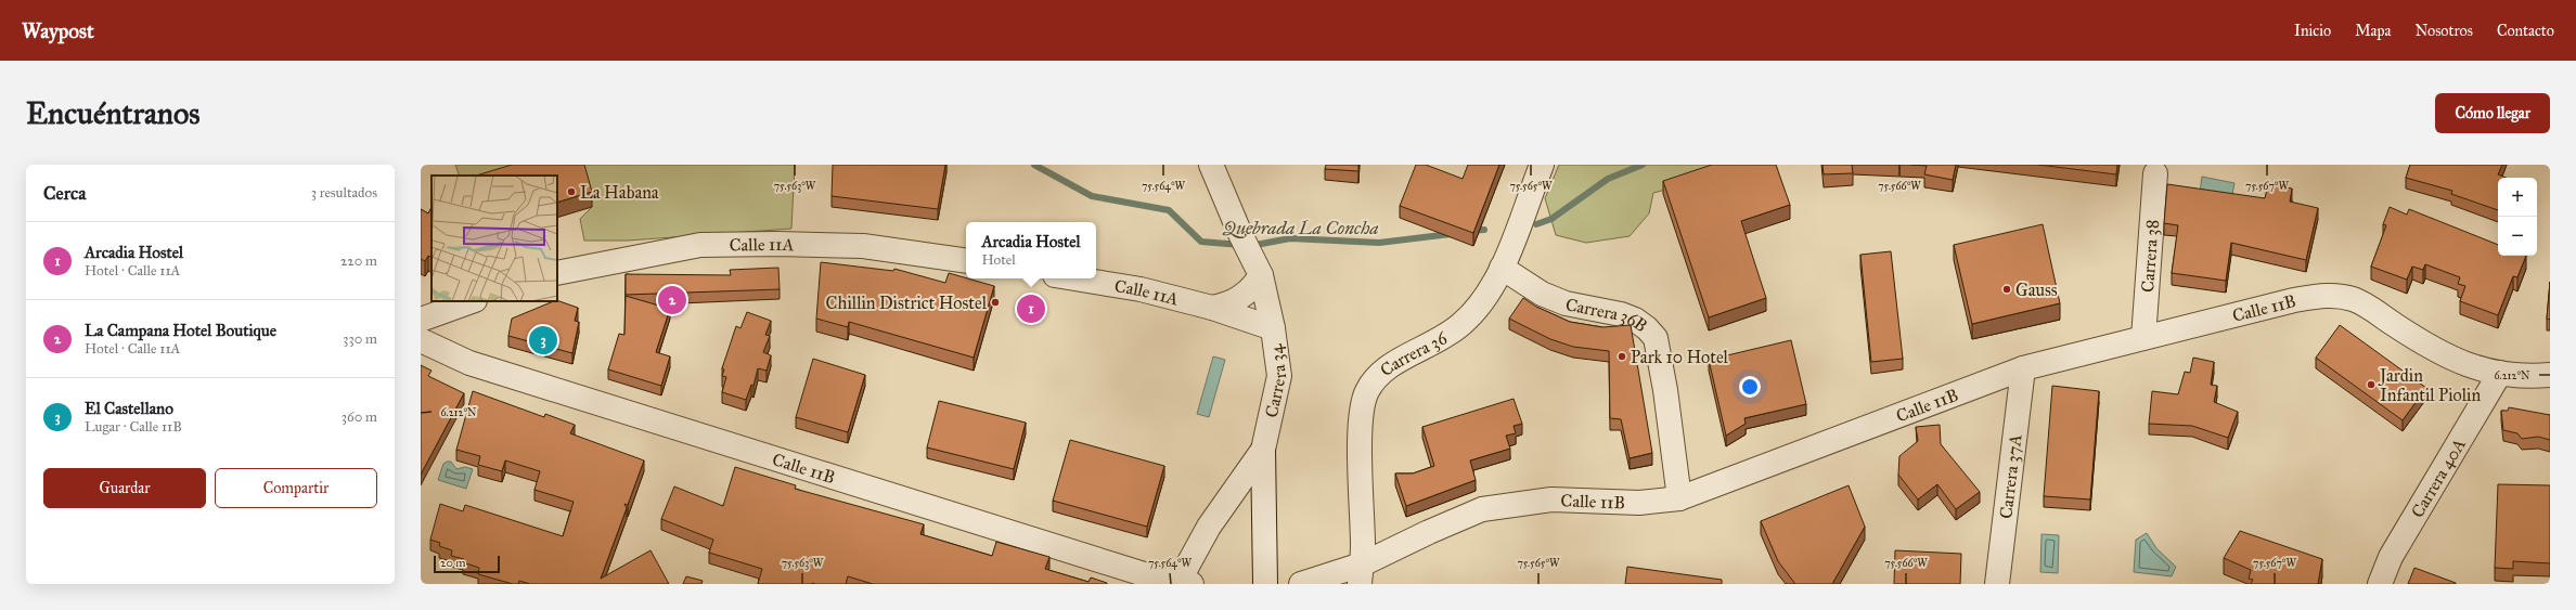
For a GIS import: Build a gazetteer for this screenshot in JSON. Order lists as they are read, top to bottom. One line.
{"streets":{"street":["Calle 11A","Carrera 38","Calle 11B","Carrera 36B","Carrera 36","Carrera 34","Carrera 37A","Carrera 40A"]},"crossings":[["Calle 11A","Carrera 34"],["Carrera 38","Calle 11B"],["Calle 11B","Carrera 36B"],["Calle 11B","Carrera 36"],["Calle 11B","Carrera 34"],["Calle 11B","Carrera 37A"],["Calle 11B","Carrera 40A"],["Carrera 36B","Carrera 36"]],"water":["Quebrada La Concha"],"places":["La Habana","Gauss","Chillin District Hostel","Park 10 Hotel","Jardin Infantil Piolin"],"scale_bar":"20 m","page":{"header":"Waypost","nav":["Inicio","Mapa","Nosotros","Contacto"],"buttons":["Cómo llegar",["Guardar","Compartir"]],"title":"Encuéntranos","heading":["Cerca","3 resultados"],"map_buttons":["+","−"],"list":[{"mark":"1","name":"Arcadia Hostel","note":"Hotel · Calle 11A","value":"220 m"},{"mark":"2","name":"La Campana Hotel Boutique","note":"Hotel · Calle 11A","value":"330 m"},{"mark":"3","name":"El Castellano","note":"Lugar · Calle 11B","value":"360 m"}],"popup":["Arcadia Hostel","Hotel"],"pins":["2","1","3"],"scale":"20 m"},"coordinates":["75.563°W","75.564°W","75.565°W","75.566°W","75.567°W","6.212°N"]}
